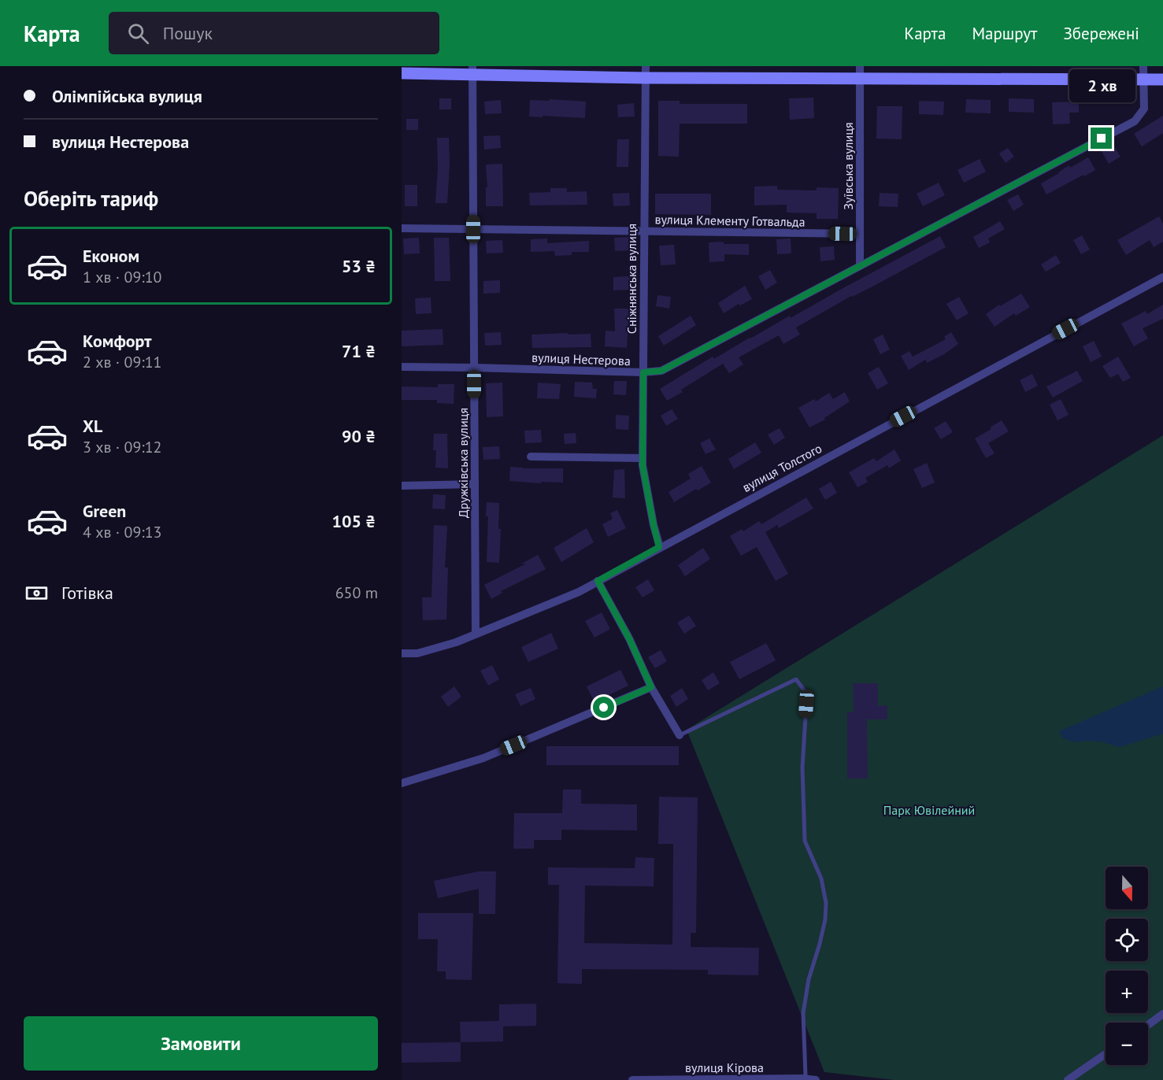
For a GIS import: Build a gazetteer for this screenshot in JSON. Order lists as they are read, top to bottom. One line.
{"streets":{"street":["Зуївська вулиця","вулиця Клементу Готвальда","Сніжнянська вулиця","вулиця Нестерова","Дружківська вулиця","вулиця Толстого","вулиця Кірова"]},"crossings":[["Зуївська вулиця","вулиця Клементу Готвальда"],["Зуївська вулиця","вулиця Нестерова"],["вулиця Клементу Готвальда","Сніжнянська вулиця"],["вулиця Клементу Готвальда","Дружківська вулиця"],["Сніжнянська вулиця","вулиця Нестерова"],["Сніжнянська вулиця","вулиця Толстого"],["вулиця Нестерова","Дружківська вулиця"],["Дружківська вулиця","вулиця Толстого"]],"parks":["Парк Ювілейний"],"north":"bottom","page":{"header":"Карта","search":"Пошук","nav":["Карта","Маршрут","Збережені"],"banner":["Олімпійська вулиця","вулиця Нестерова"],"bubble":"2 хв","heading":"Оберіть тариф","list":[{"name":"Економ","note":"1 хв · 09:10","value":"53 ₴"},{"name":"Комфорт","note":"2 хв · 09:11","value":"71 ₴"},{"name":"XL","note":"3 хв · 09:12","value":"90 ₴"},{"name":"Green","note":"4 хв · 09:13","value":"105 ₴"}],"pay":["Готівка","650 m"],"map_buttons":["+","−"],"buttons":"Замовити"}}
